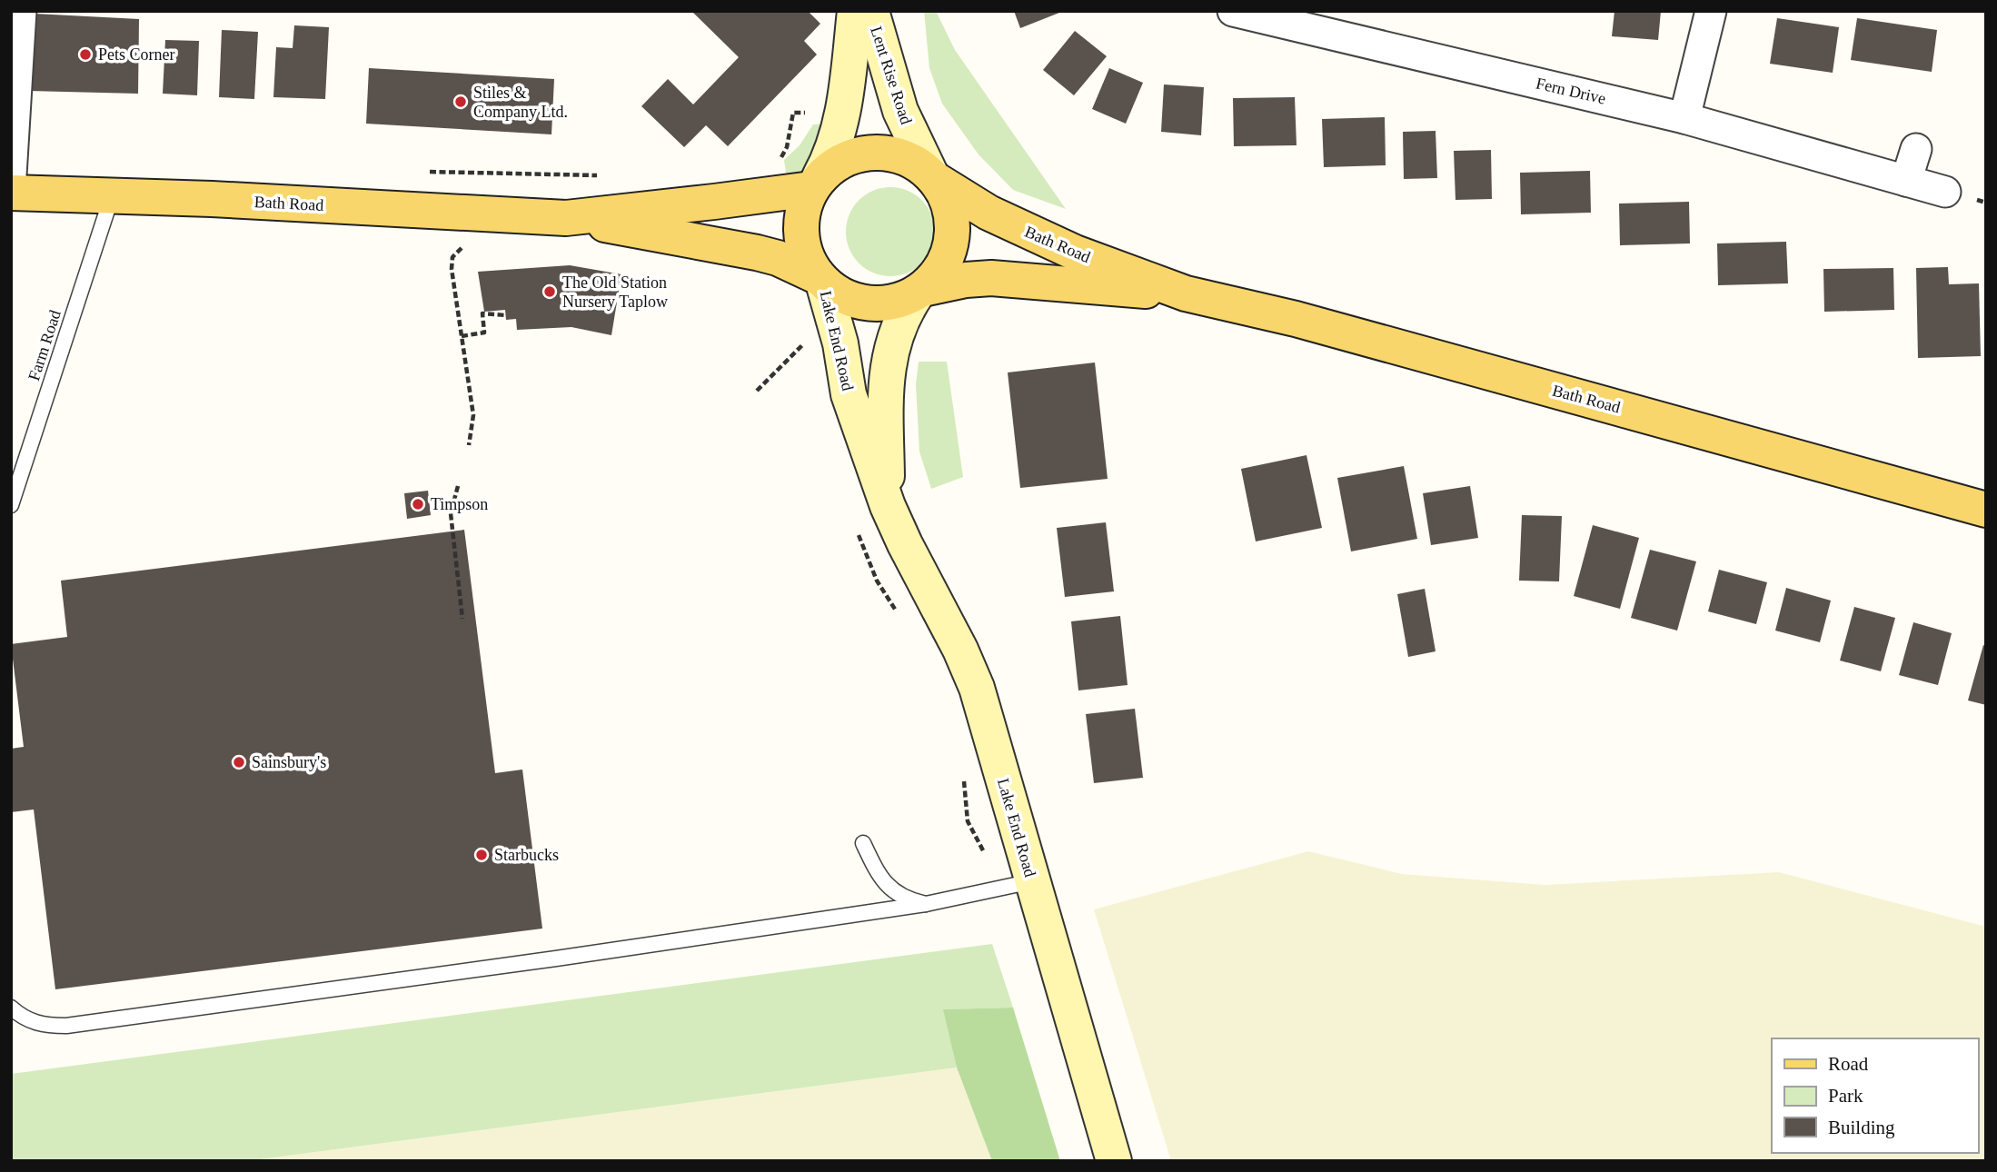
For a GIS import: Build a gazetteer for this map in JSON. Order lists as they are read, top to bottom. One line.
{"streets":{"main road":["Lent Rise Road","Bath Road","Lake End Road"],"street":["Fern Drive"],"lane":["Farm Road"]},"crossings":[["Lent Rise Road","Bath Road"],["Lent Rise Road","Lake End Road"],["Bath Road","Lake End Road"],["Bath Road","Farm Road"]],"places":["Pets Corner","Stiles & Company Ltd.","The Old Station Nursery Taplow","Timpson","Sainsbury's","Starbucks"],"legend":["Road","Park","Building"]}
